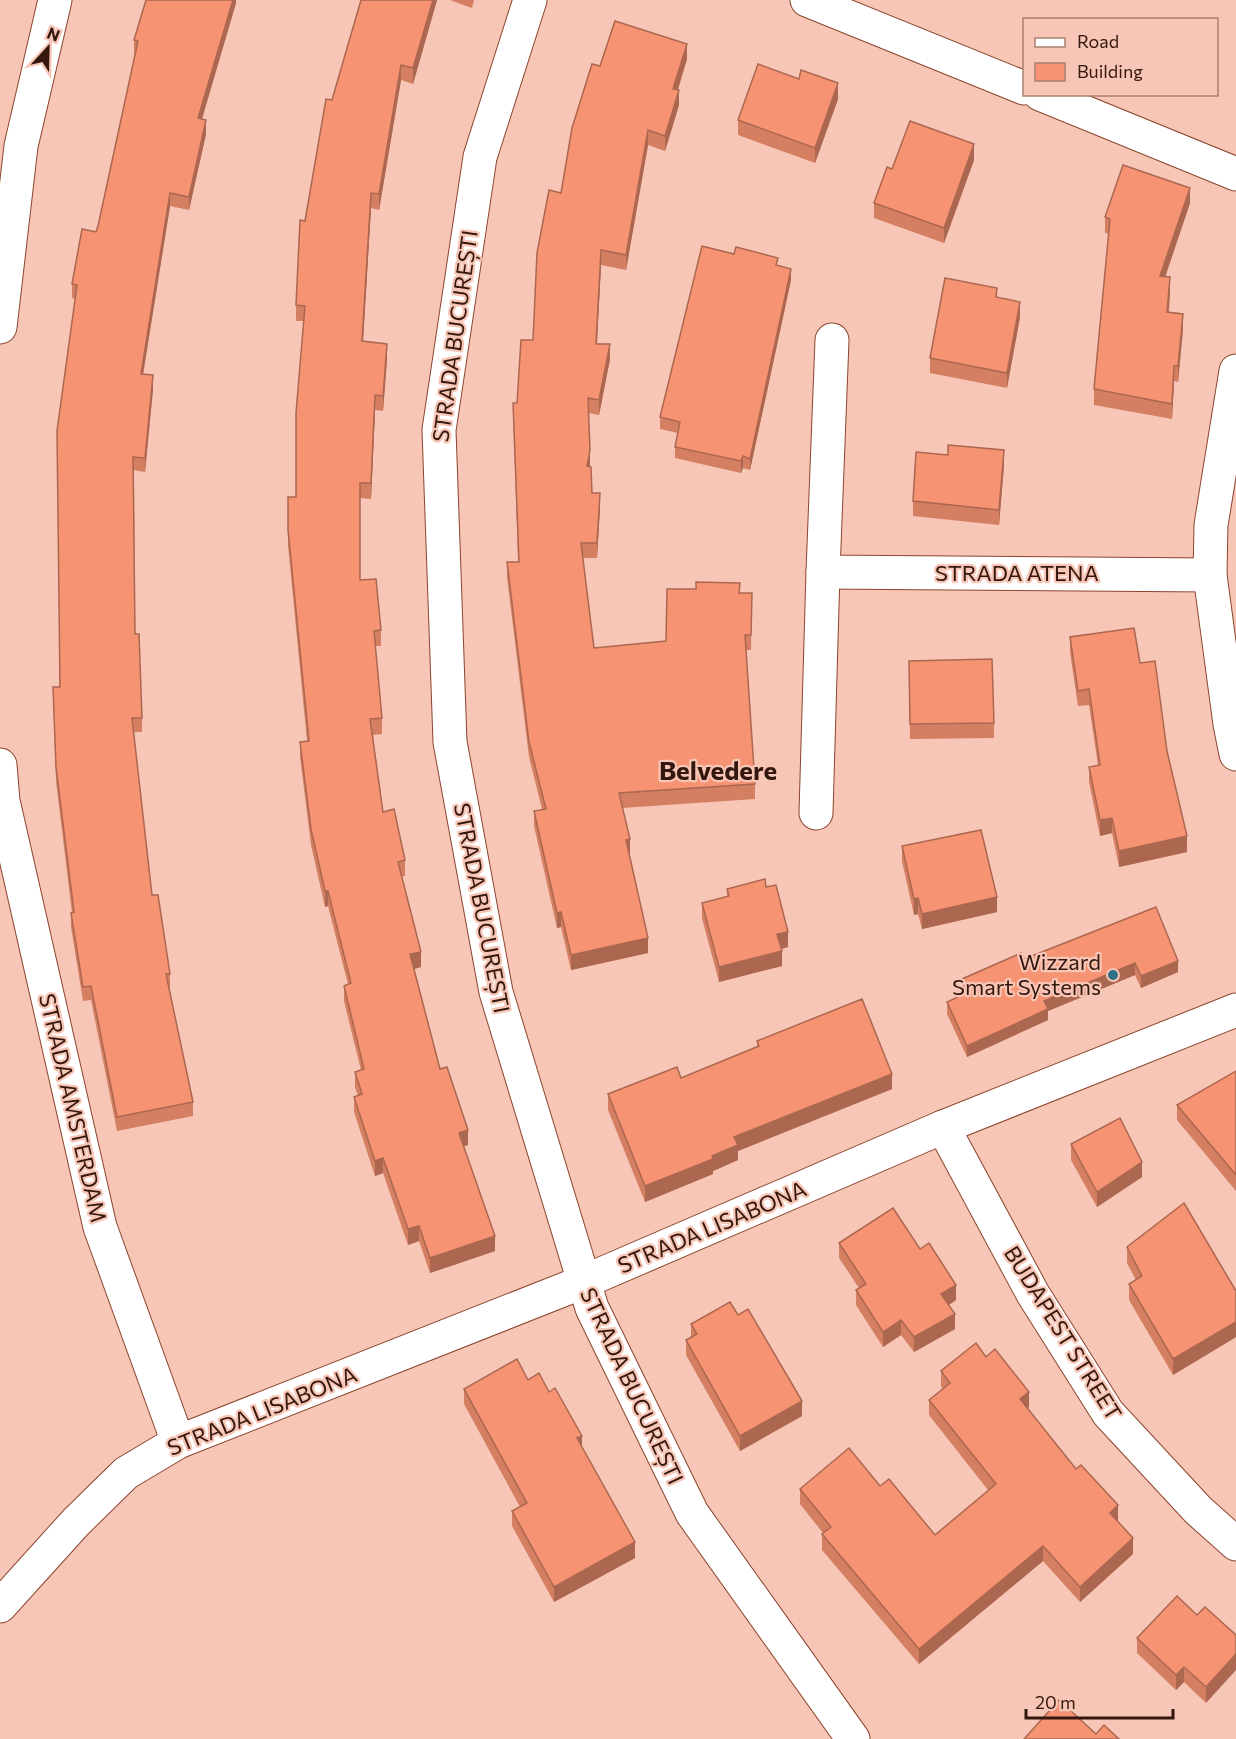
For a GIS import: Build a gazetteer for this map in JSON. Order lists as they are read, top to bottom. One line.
{"streets":{"street":["STRADA BUCUREȘTI","STRADA ATENA","STRADA AMSTERDAM","STRADA LISABONA","BUDAPEST STREET"]},"crossings":[["STRADA BUCUREȘTI","STRADA LISABONA"],["STRADA AMSTERDAM","STRADA LISABONA"],["STRADA LISABONA","BUDAPEST STREET"]],"districts":["Belvedere"],"places":["Wizzard Smart Systems"],"legend":["Road","Building"],"scale_bar":"20 m","north":"top"}
